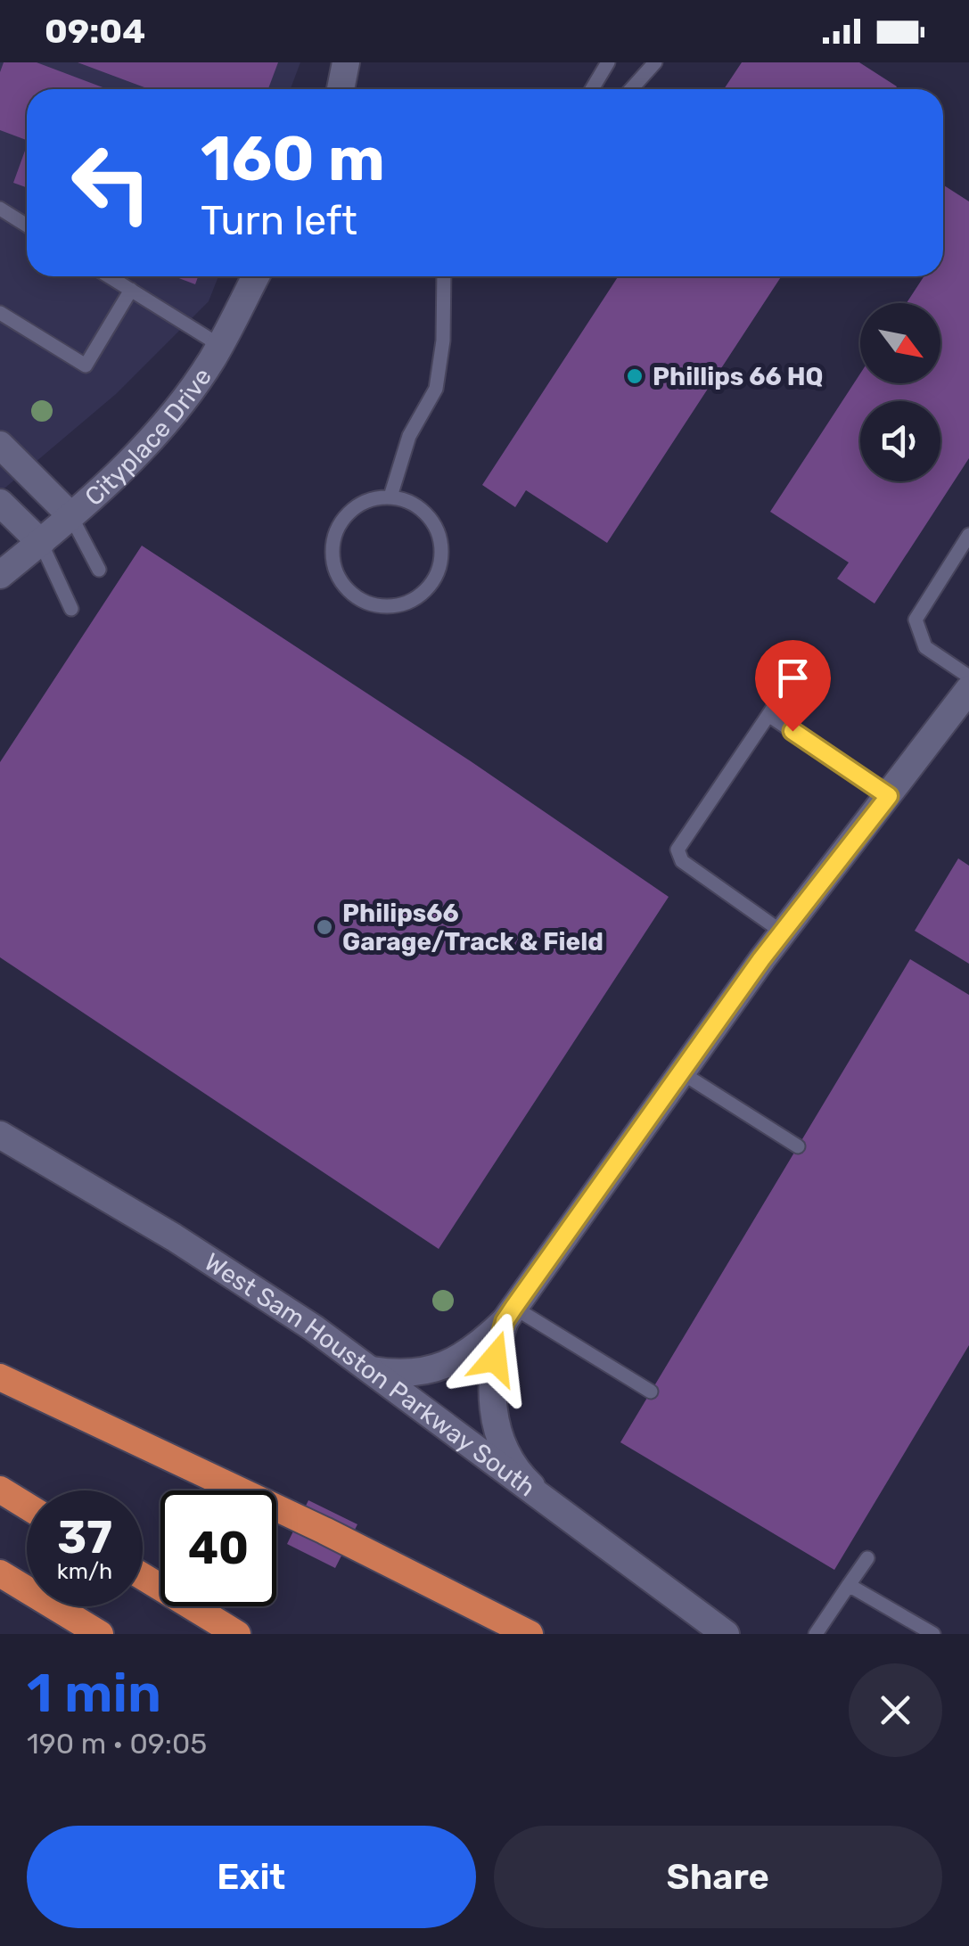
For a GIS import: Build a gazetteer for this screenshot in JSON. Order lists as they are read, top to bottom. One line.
{"streets":{"street":["Cityplace Drive","West Sam Houston Parkway South"]},"places":["Phillips 66 HQ","Philips66 Garage/Track & Field"],"north":"bottom right","page":{"status":"09:04","turn":["160 m","Turn left"],"speed":"37 km/h","limit":"40","heading":["1 min","190 m · 09:05"],"buttons":["Exit","Share"]}}
